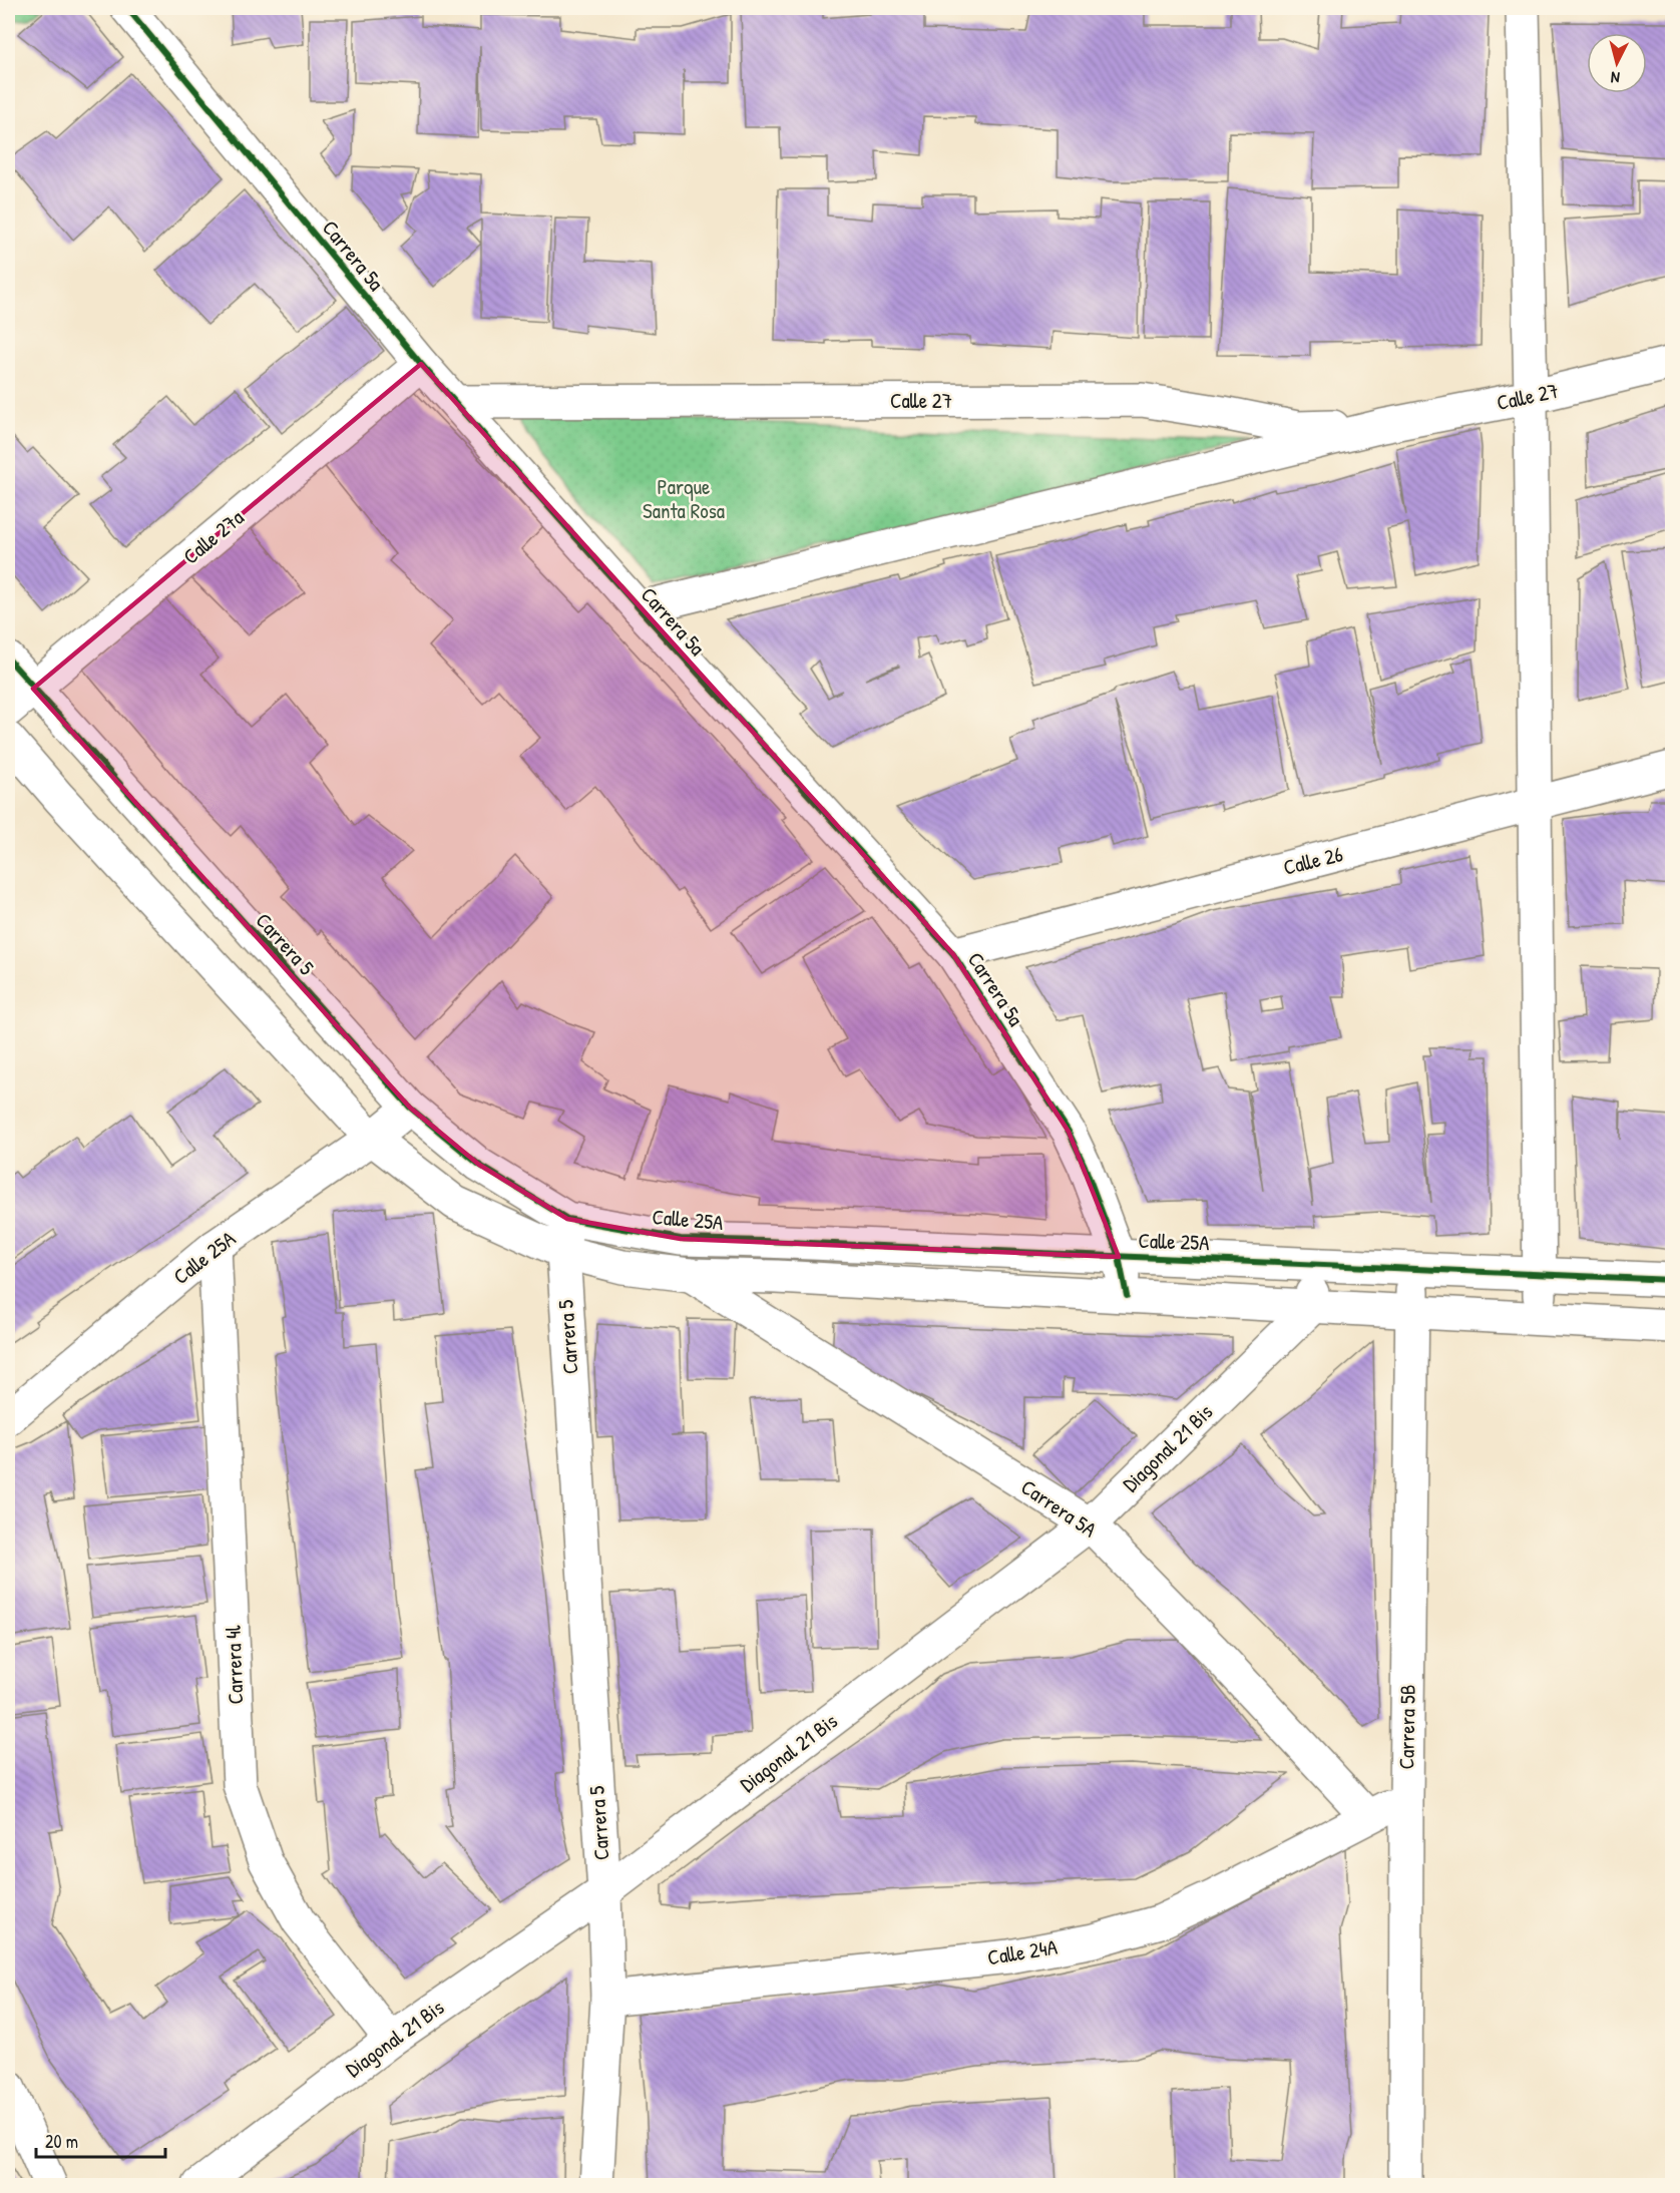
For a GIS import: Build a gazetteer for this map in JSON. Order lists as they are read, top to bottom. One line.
{"streets":{"street":["Carrera 5a","Calle 27","Calle 27a","Calle 26","Carrera 5","Calle 25A","Diagonal 21 Bis","Carrera 5A","Carrera 4l","Carrera 5B","Calle 24A"]},"crossings":[["Carrera 5a","Calle 27"],["Carrera 5a","Calle 27a"],["Carrera 5a","Calle 26"],["Carrera 5a","Calle 25A"],["Calle 27a","Carrera 5"],["Carrera 5","Calle 25A"],["Carrera 5","Diagonal 21 Bis"],["Carrera 5","Calle 24A"],["Calle 25A","Carrera 4l"],["Calle 25A","Carrera 5B"],["Diagonal 21 Bis","Carrera 5A"],["Diagonal 21 Bis","Carrera 4l"],["Carrera 5A","Calle 24A"],["Carrera 5B","Calle 24A"]],"parks":["Parque Santa Rosa"],"scale_bar":"20 m","north":"bottom"}
